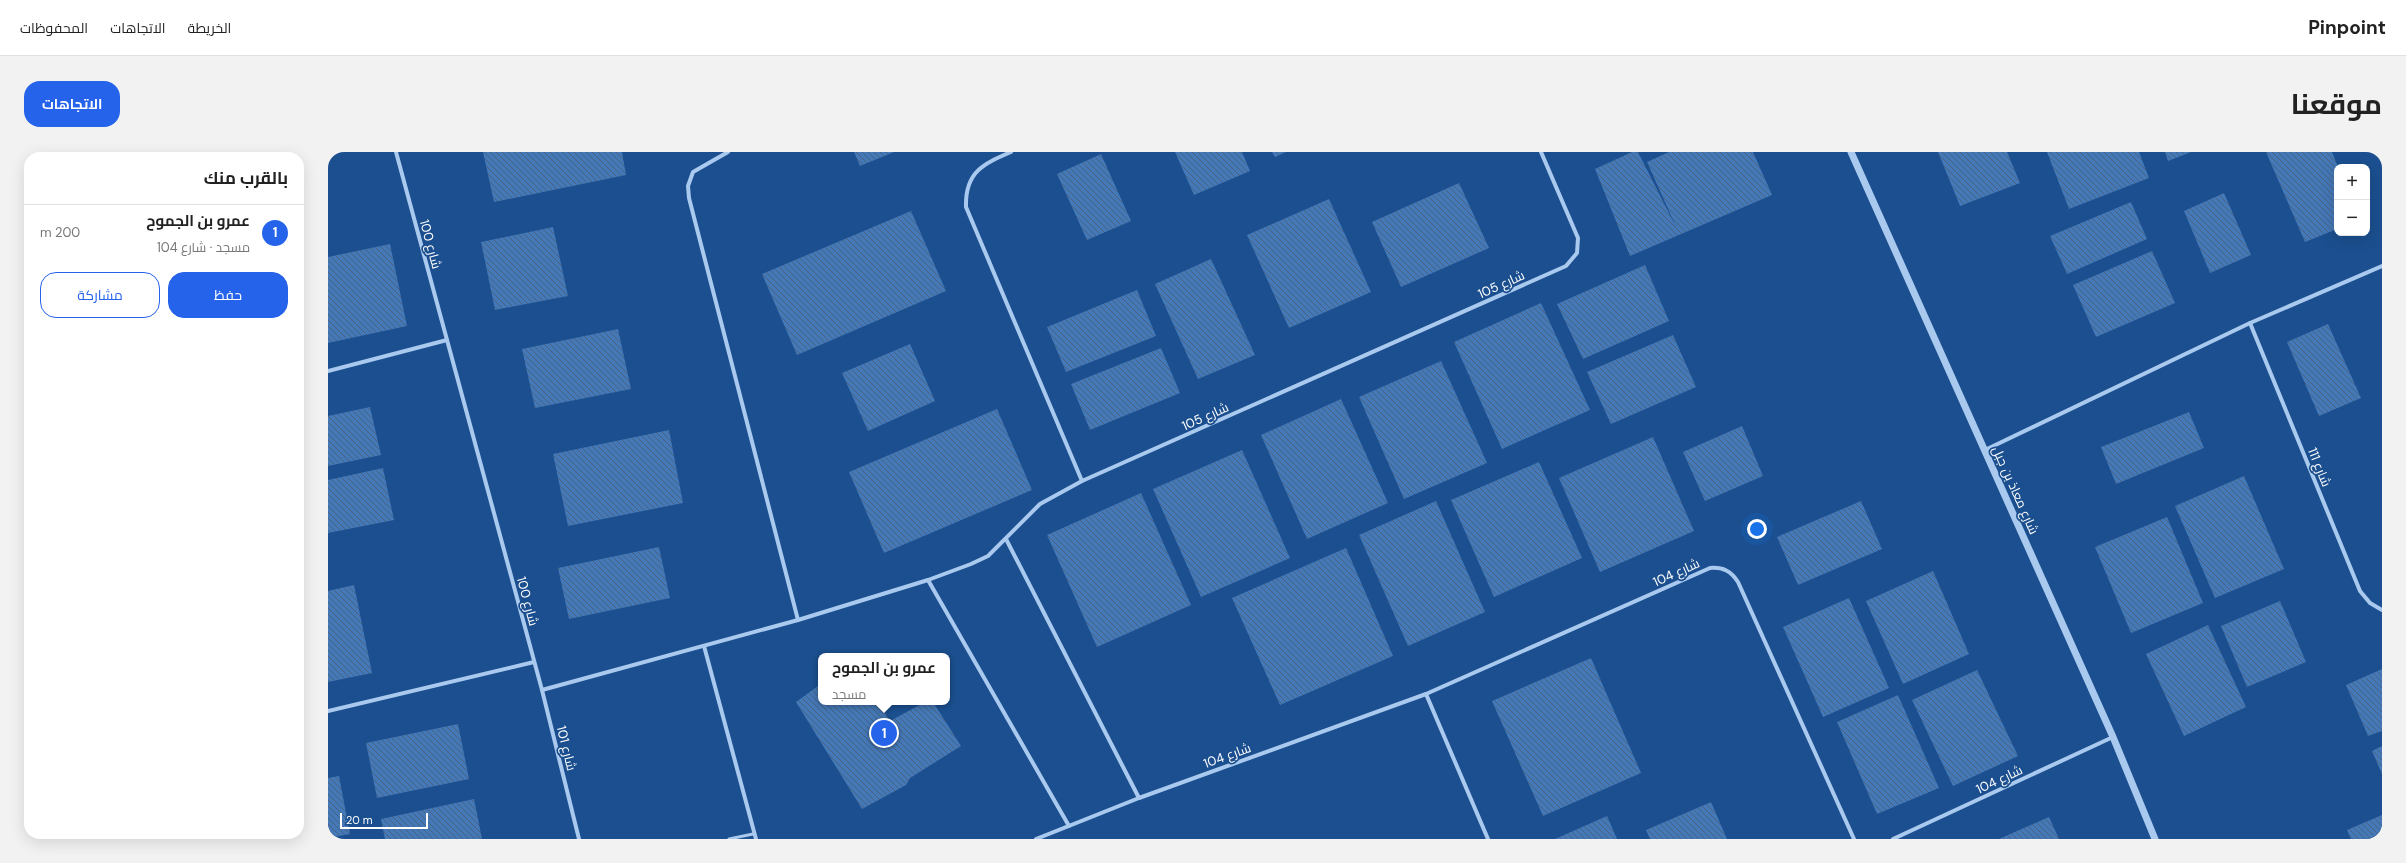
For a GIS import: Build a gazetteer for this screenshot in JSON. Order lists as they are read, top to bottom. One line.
{"streets":{"street":["شارع 100","شارع 105","شارع 111","شارع معاذ بن جبل","شارع 104","شارع 101"]},"crossings":[["شارع 100","شارع 101"],["شارع 105","شارع 101"],["شارع معاذ بن جبل","شارع 104"]],"scale_bar":"20 m","page":{"header":"Pinpoint","nav":["الخريطة","الاتجاهات","المحفوظات"],"title":"موقعنا","buttons":["الاتجاهات",["حفظ","مشاركة"]],"heading":"بالقرب منك","map_buttons":["+","−"],"list":[{"mark":"1","name":"عمرو بن الجموح","note":"مسجد · شارع 104","value":"200 m"}],"popup":["عمرو بن الجموح","مسجد"],"pins":"1","scale":"20 m"}}
